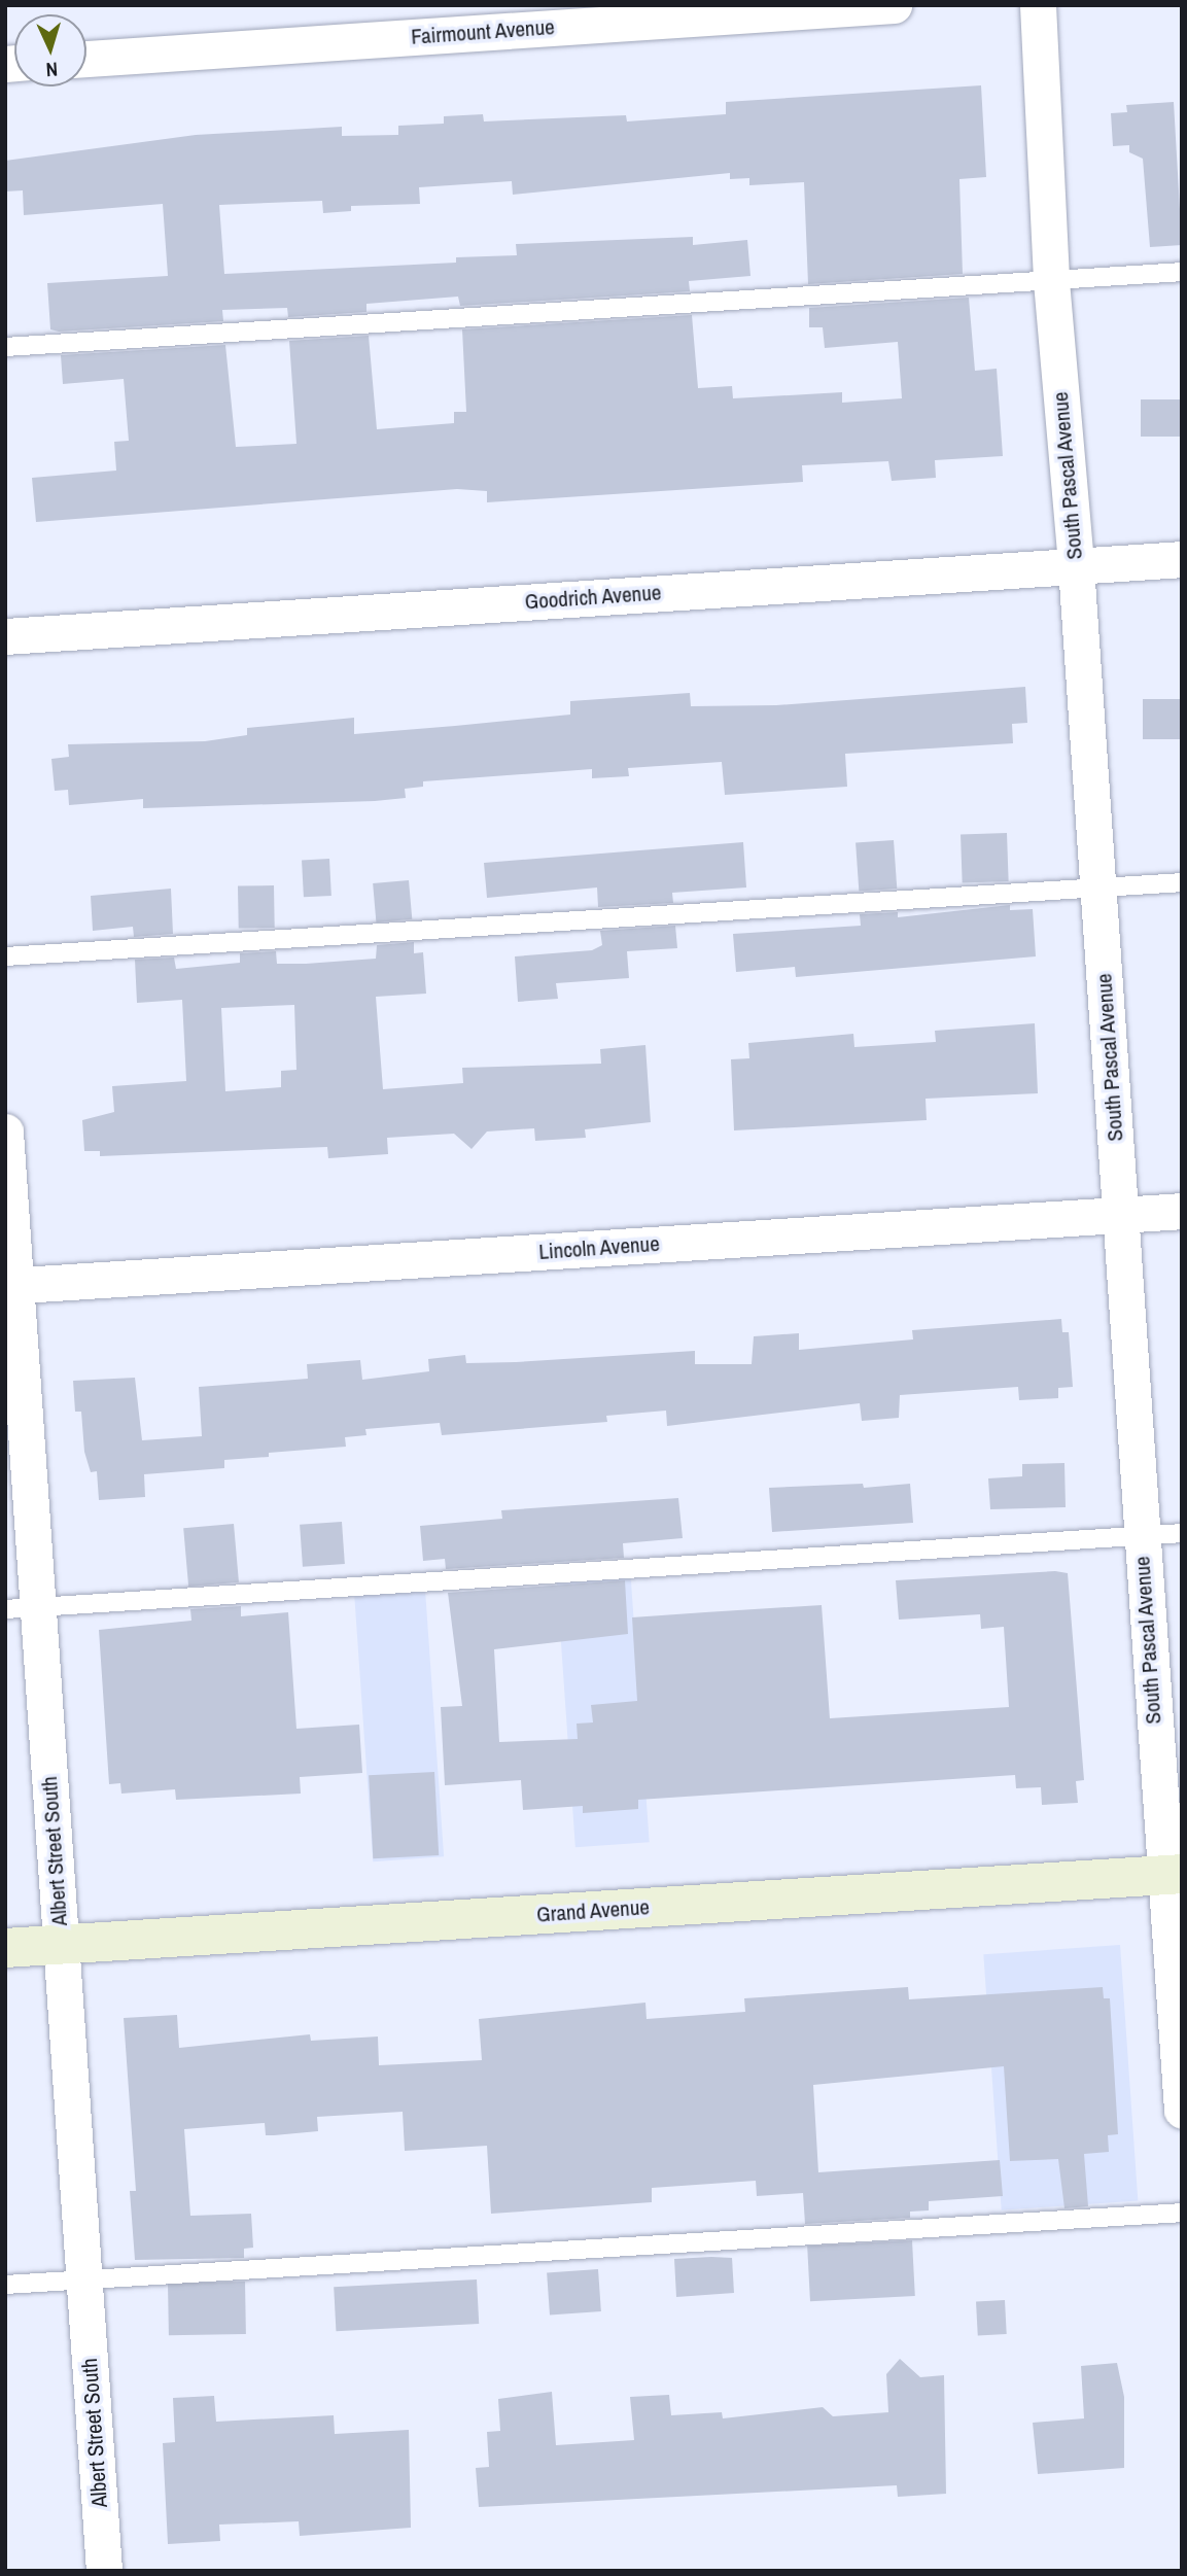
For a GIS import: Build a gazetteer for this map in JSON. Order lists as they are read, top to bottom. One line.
{"streets":{"main road":["Grand Avenue"],"street":["Fairmount Avenue","South Pascal Avenue","Goodrich Avenue","Lincoln Avenue","Albert Street South"]},"crossings":[["South Pascal Avenue","Goodrich Avenue"],["South Pascal Avenue","Lincoln Avenue"],["South Pascal Avenue","Grand Avenue"],["Lincoln Avenue","Albert Street South"],["Albert Street South","Grand Avenue"]],"north":"bottom"}
